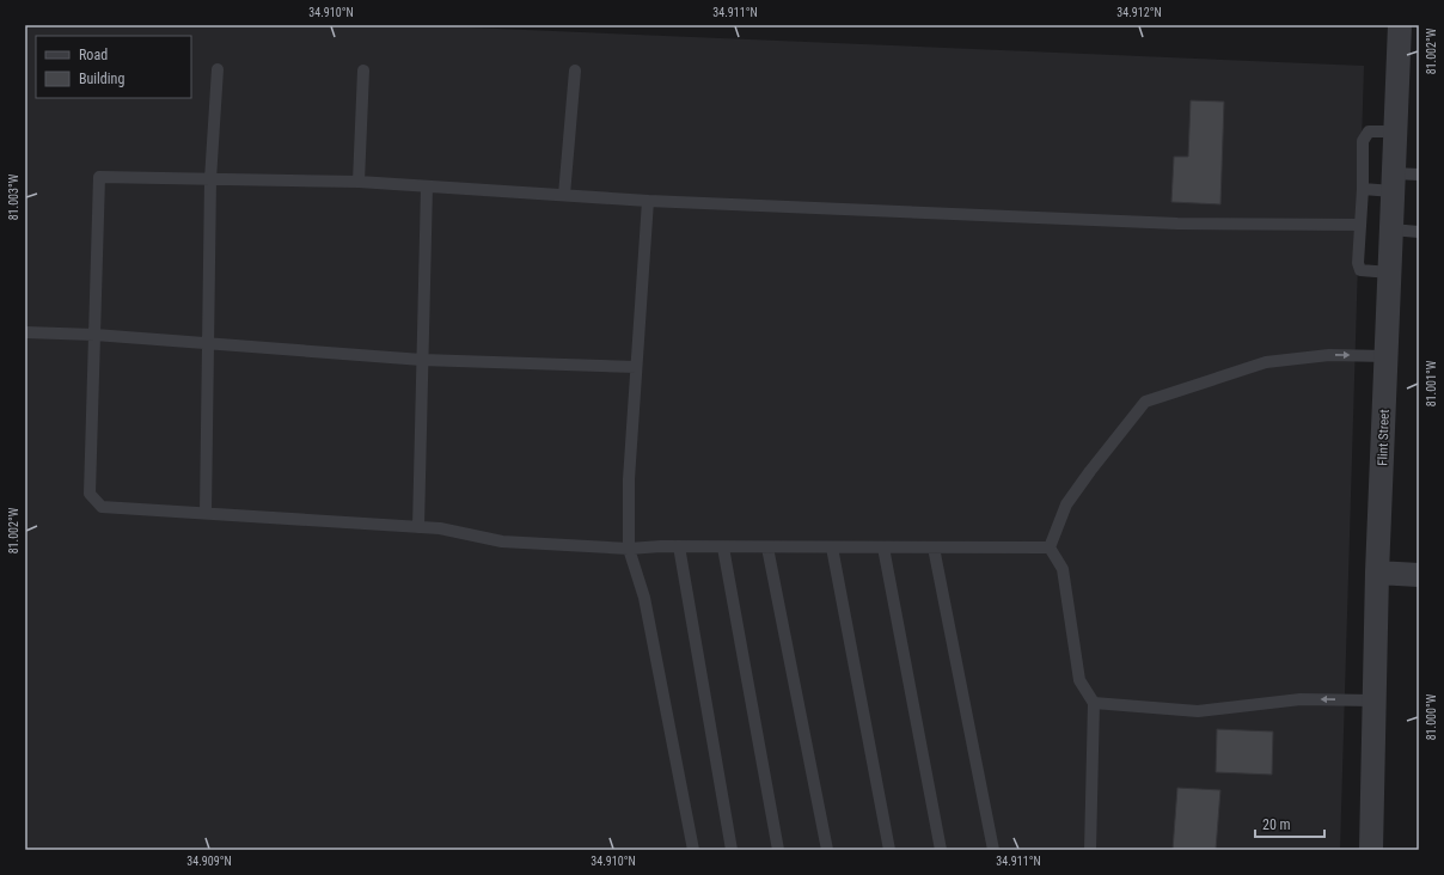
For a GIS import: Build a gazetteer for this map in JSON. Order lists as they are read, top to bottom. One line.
{"streets":{"street":["Flint Street"]},"legend":["Road","Building"],"scale_bar":"20 m","coordinates":["34.910°N","34.911°N","34.912°N","81.002°W","81.003°W","81.001°W","81.000°W","34.909°N"]}
